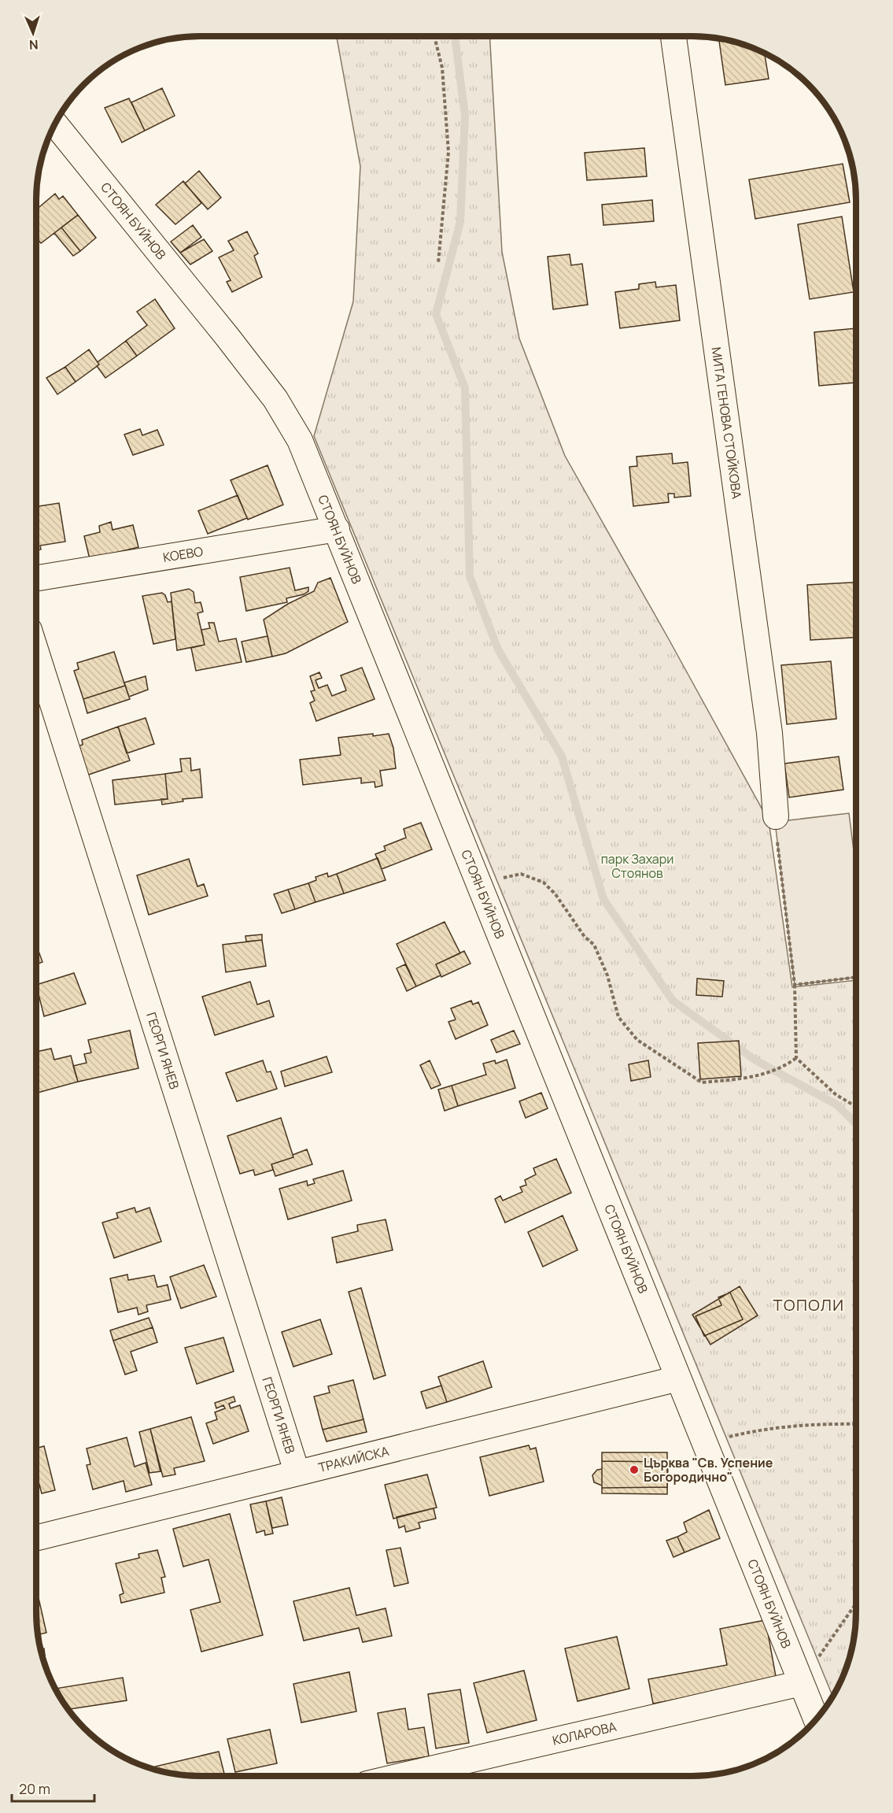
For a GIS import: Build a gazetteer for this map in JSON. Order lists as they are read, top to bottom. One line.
{"streets":{"street":["СТОЯН БУЙНОВ","МИТА ГЕНОВА СТОЙКОВА","КОЕВО","ГЕОРГИ ЯНЕВ","ТРАКИЙСКА","КОЛАРОВА"]},"crossings":[["СТОЯН БУЙНОВ","КОЕВО"],["СТОЯН БУЙНОВ","ТРАКИЙСКА"],["СТОЯН БУЙНОВ","КОЛАРОВА"],["ГЕОРГИ ЯНЕВ","ТРАКИЙСКА"]],"districts":["ТОПОЛИ"],"parks":["парк Захари Стоянов"],"places":["Църква \"Св. Успение Богородично\""],"scale_bar":"20 m","north":"bottom"}
